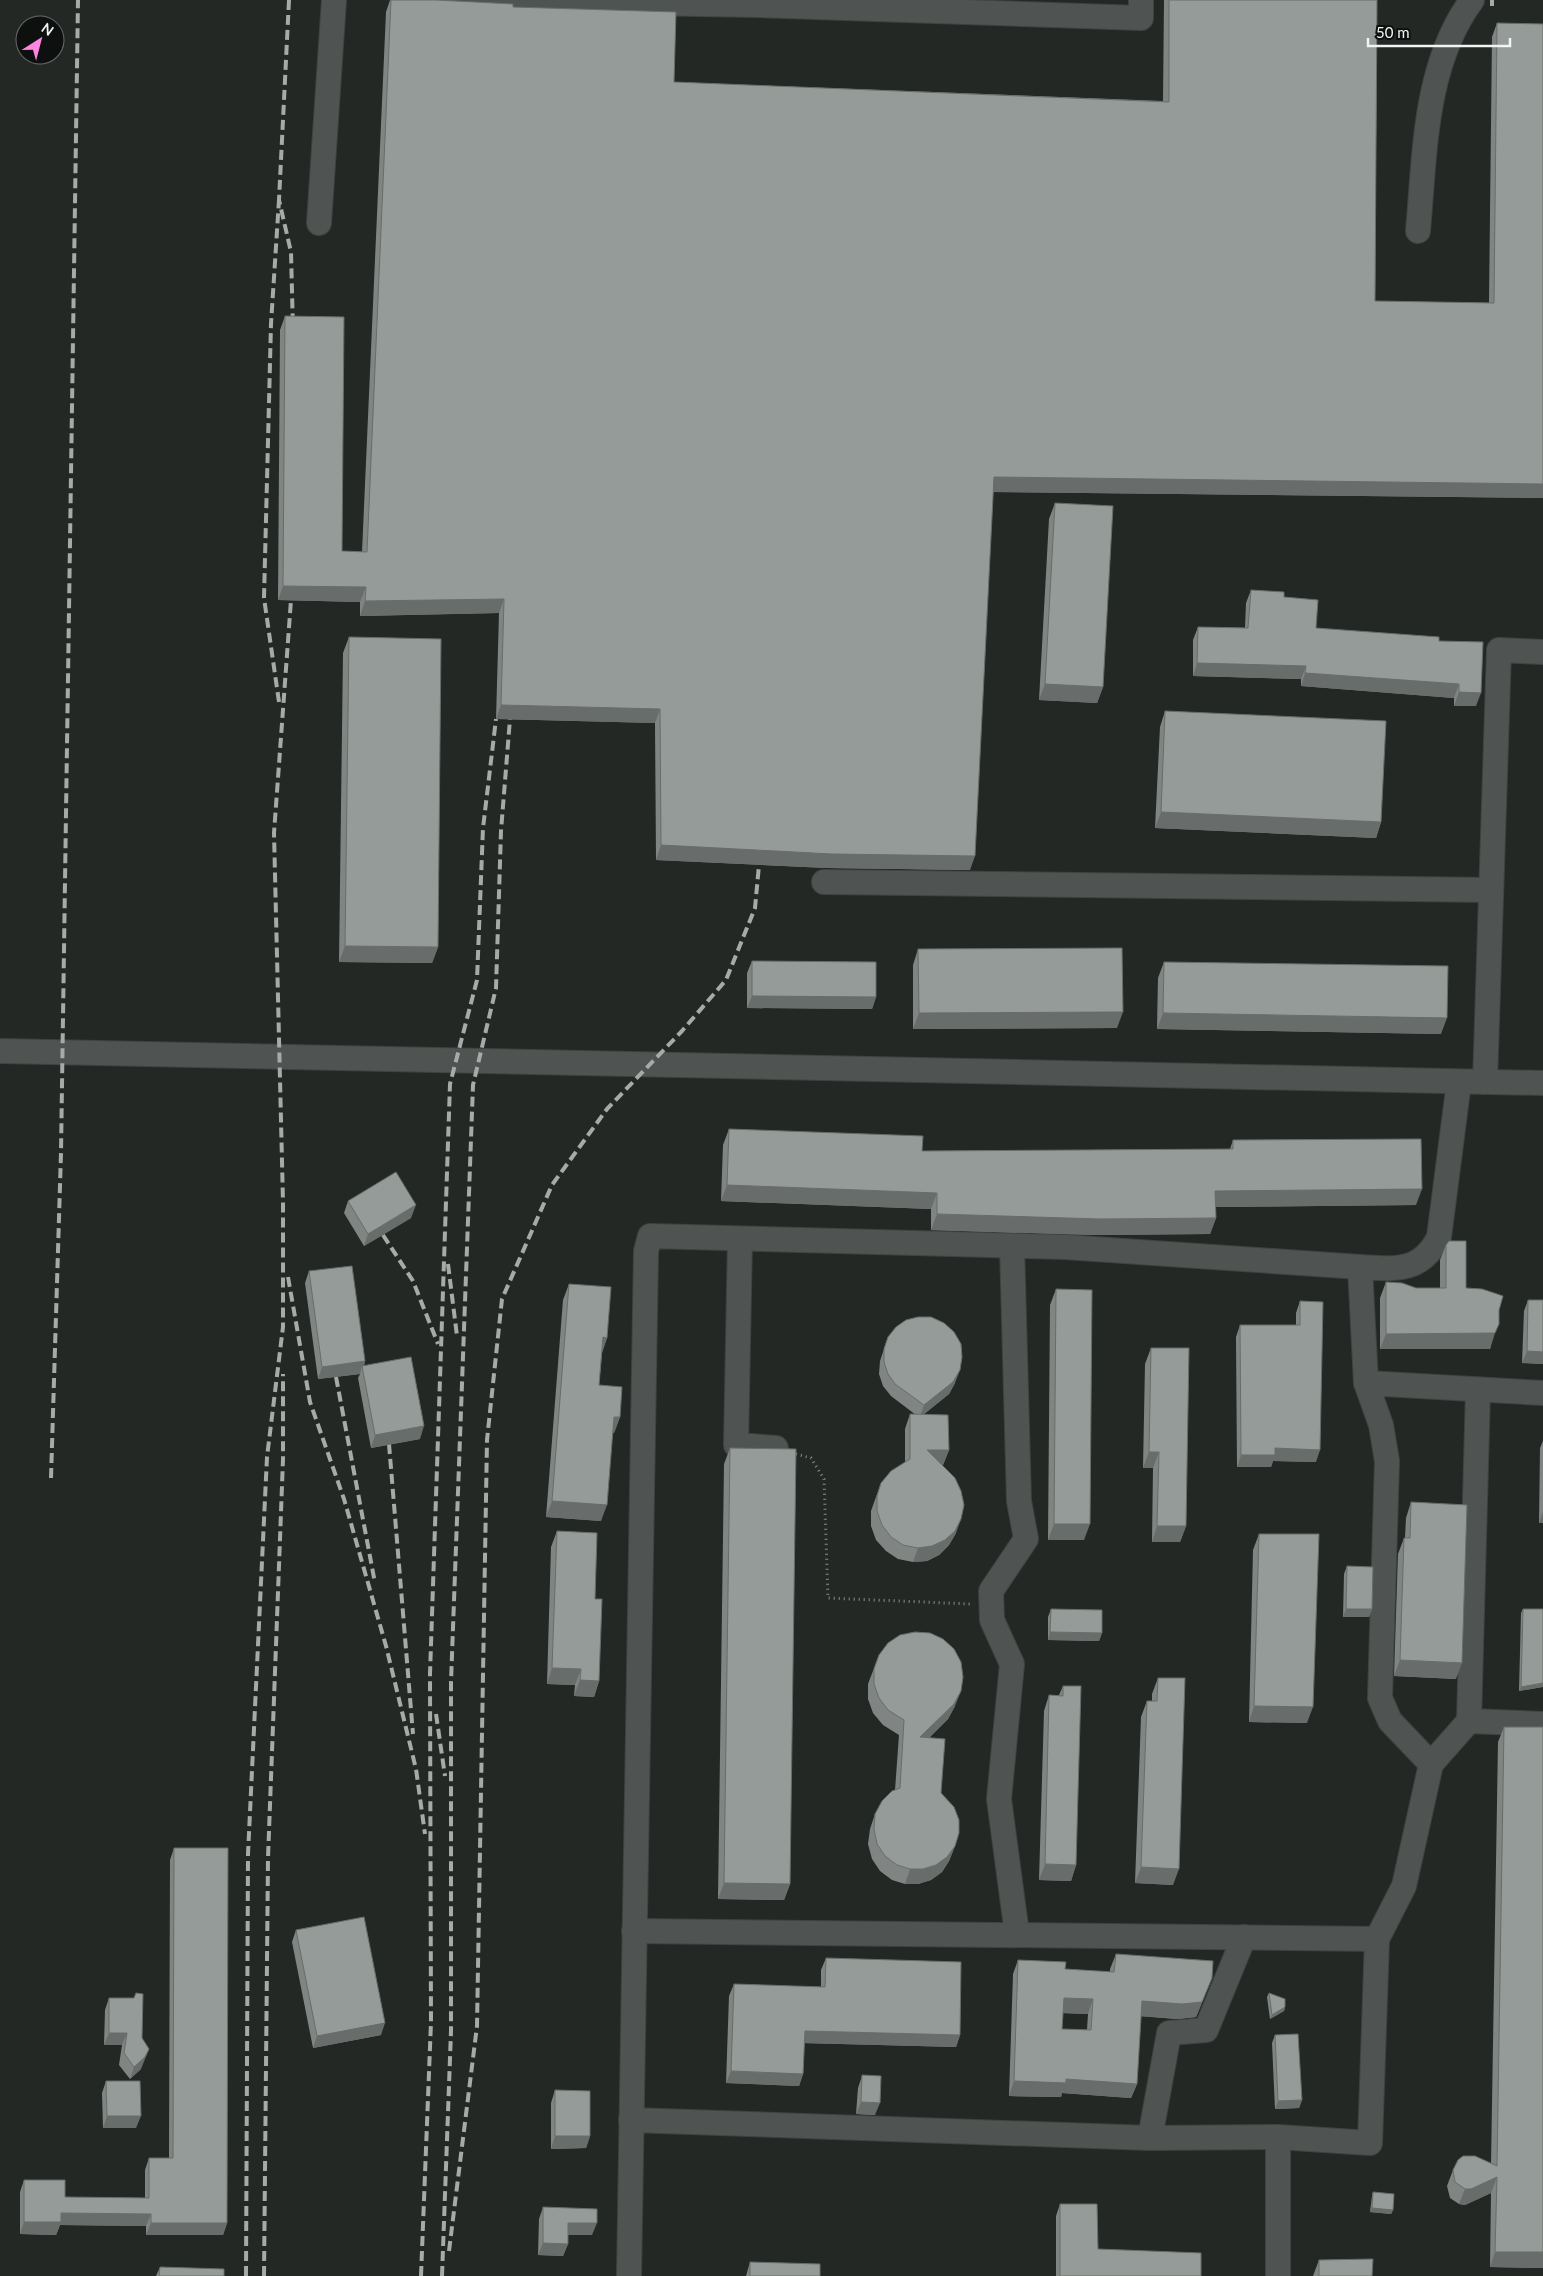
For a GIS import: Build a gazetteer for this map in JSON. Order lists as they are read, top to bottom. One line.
{"scale_bar":"50 m","north":"top right"}
